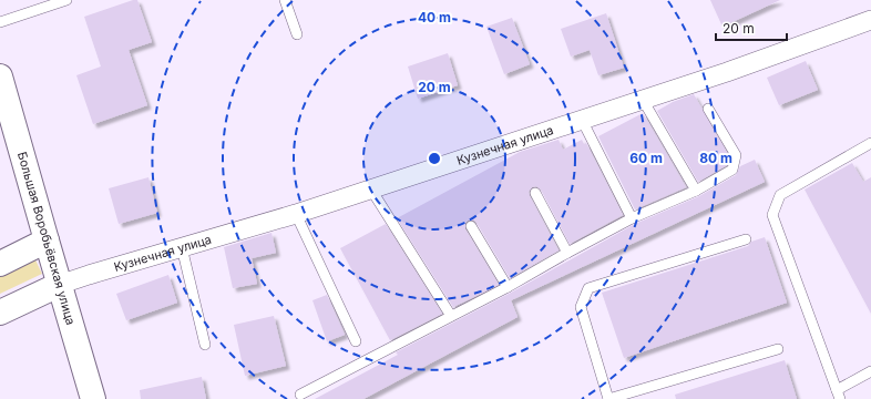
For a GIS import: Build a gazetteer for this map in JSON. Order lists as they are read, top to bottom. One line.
{"streets":{"main road":["Большая Воробьёвская улица"],"street":["Кузнечная улица"]},"crossings":[["Кузнечная улица","Большая Воробьёвская улица"]],"scale_bar":"20 m","rings":["40 m","20 m","60 m","80 m"]}
